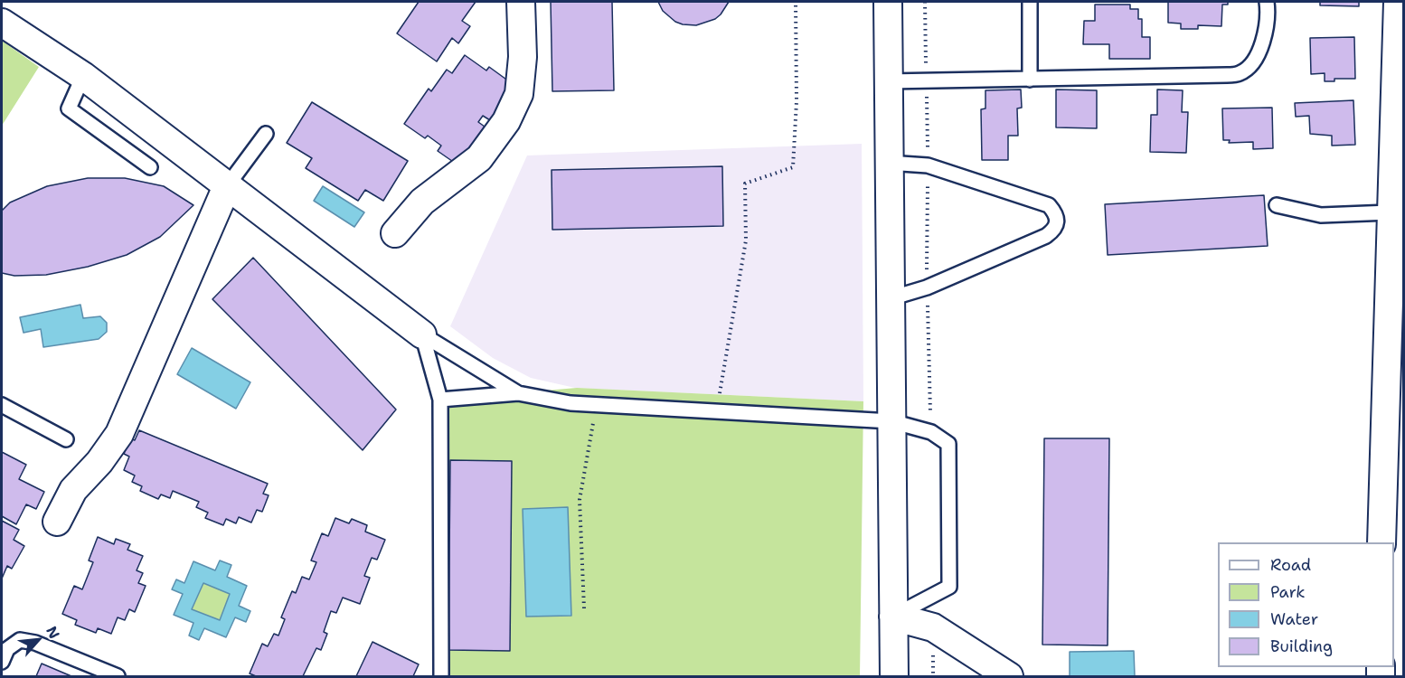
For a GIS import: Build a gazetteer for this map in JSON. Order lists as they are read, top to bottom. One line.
{"legend":["Road","Park","Water","Building"],"north":"top right"}
